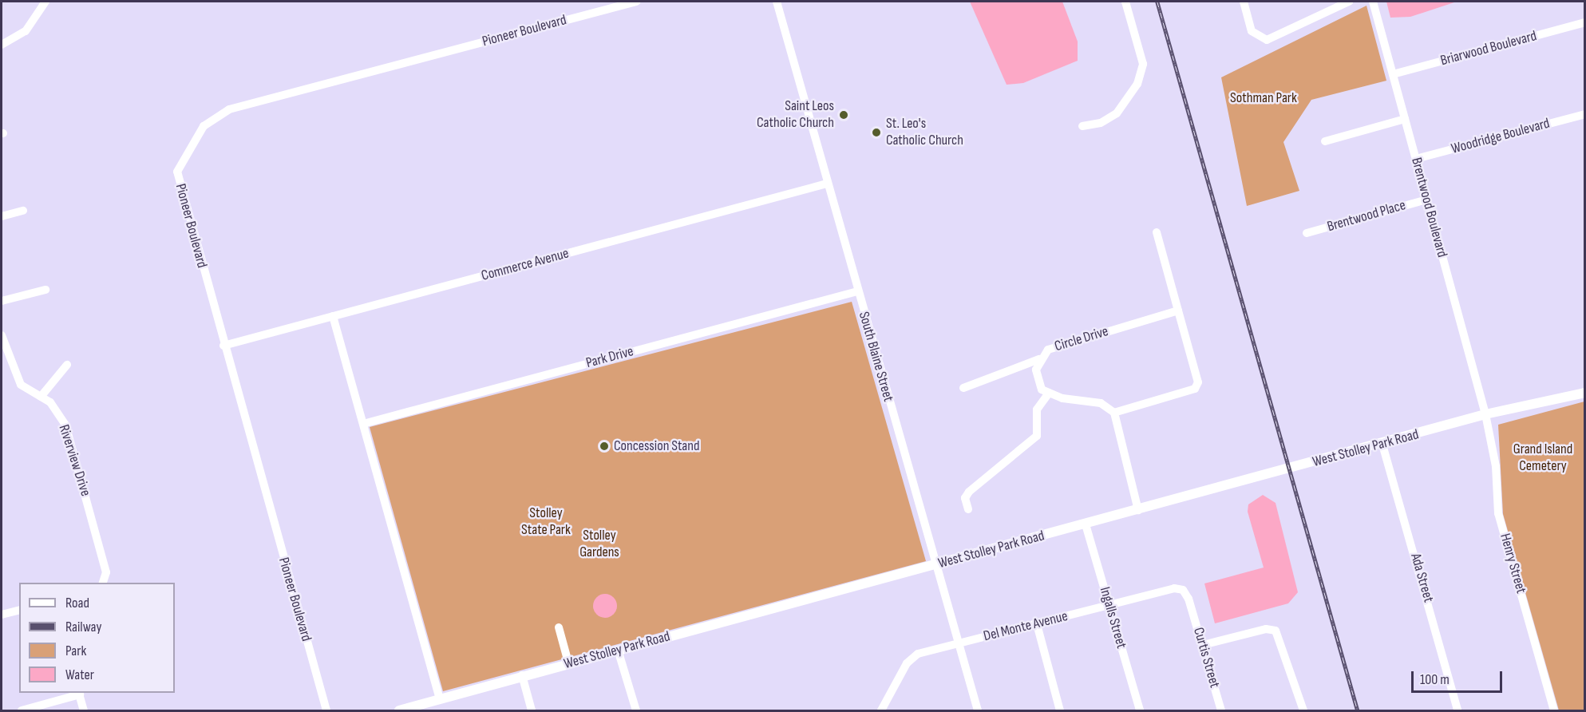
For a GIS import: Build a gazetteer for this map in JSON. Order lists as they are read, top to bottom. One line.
{"streets":{"main road":["West Stolley Park Road"],"street":["Pioneer Boulevard","Briarwood Boulevard","Woodridge Boulevard","Brentwood Boulevard","Brentwood Place","Commerce Avenue","Circle Drive","South Blaine Street","Park Drive","Riverview Drive","Henry Street","Ada Street","Ingalls Street","Del Monte Avenue","Curtis Street"]},"crossings":[["Pioneer Boulevard","Commerce Avenue"],["Briarwood Boulevard","Brentwood Boulevard"],["Woodridge Boulevard","Brentwood Boulevard"],["Brentwood Boulevard","Brentwood Place"],["Brentwood Boulevard","West Stolley Park Road"],["Brentwood Boulevard","Henry Street"],["Commerce Avenue","South Blaine Street"],["South Blaine Street","Park Drive"],["South Blaine Street","West Stolley Park Road"],["South Blaine Street","Del Monte Avenue"],["West Stolley Park Road","Henry Street"],["West Stolley Park Road","Ada Street"],["West Stolley Park Road","Ingalls Street"],["Ingalls Street","Del Monte Avenue"],["Del Monte Avenue","Curtis Street"]],"parks":["Sothman Park","Grand Island Cemetery","Stolley State Park","Stolley Gardens"],"places":["Saint Leos Catholic Church","St. Leo's Catholic Church","Concession Stand"],"legend":["Road","Railway","Park","Water"],"scale_bar":"100 m"}
